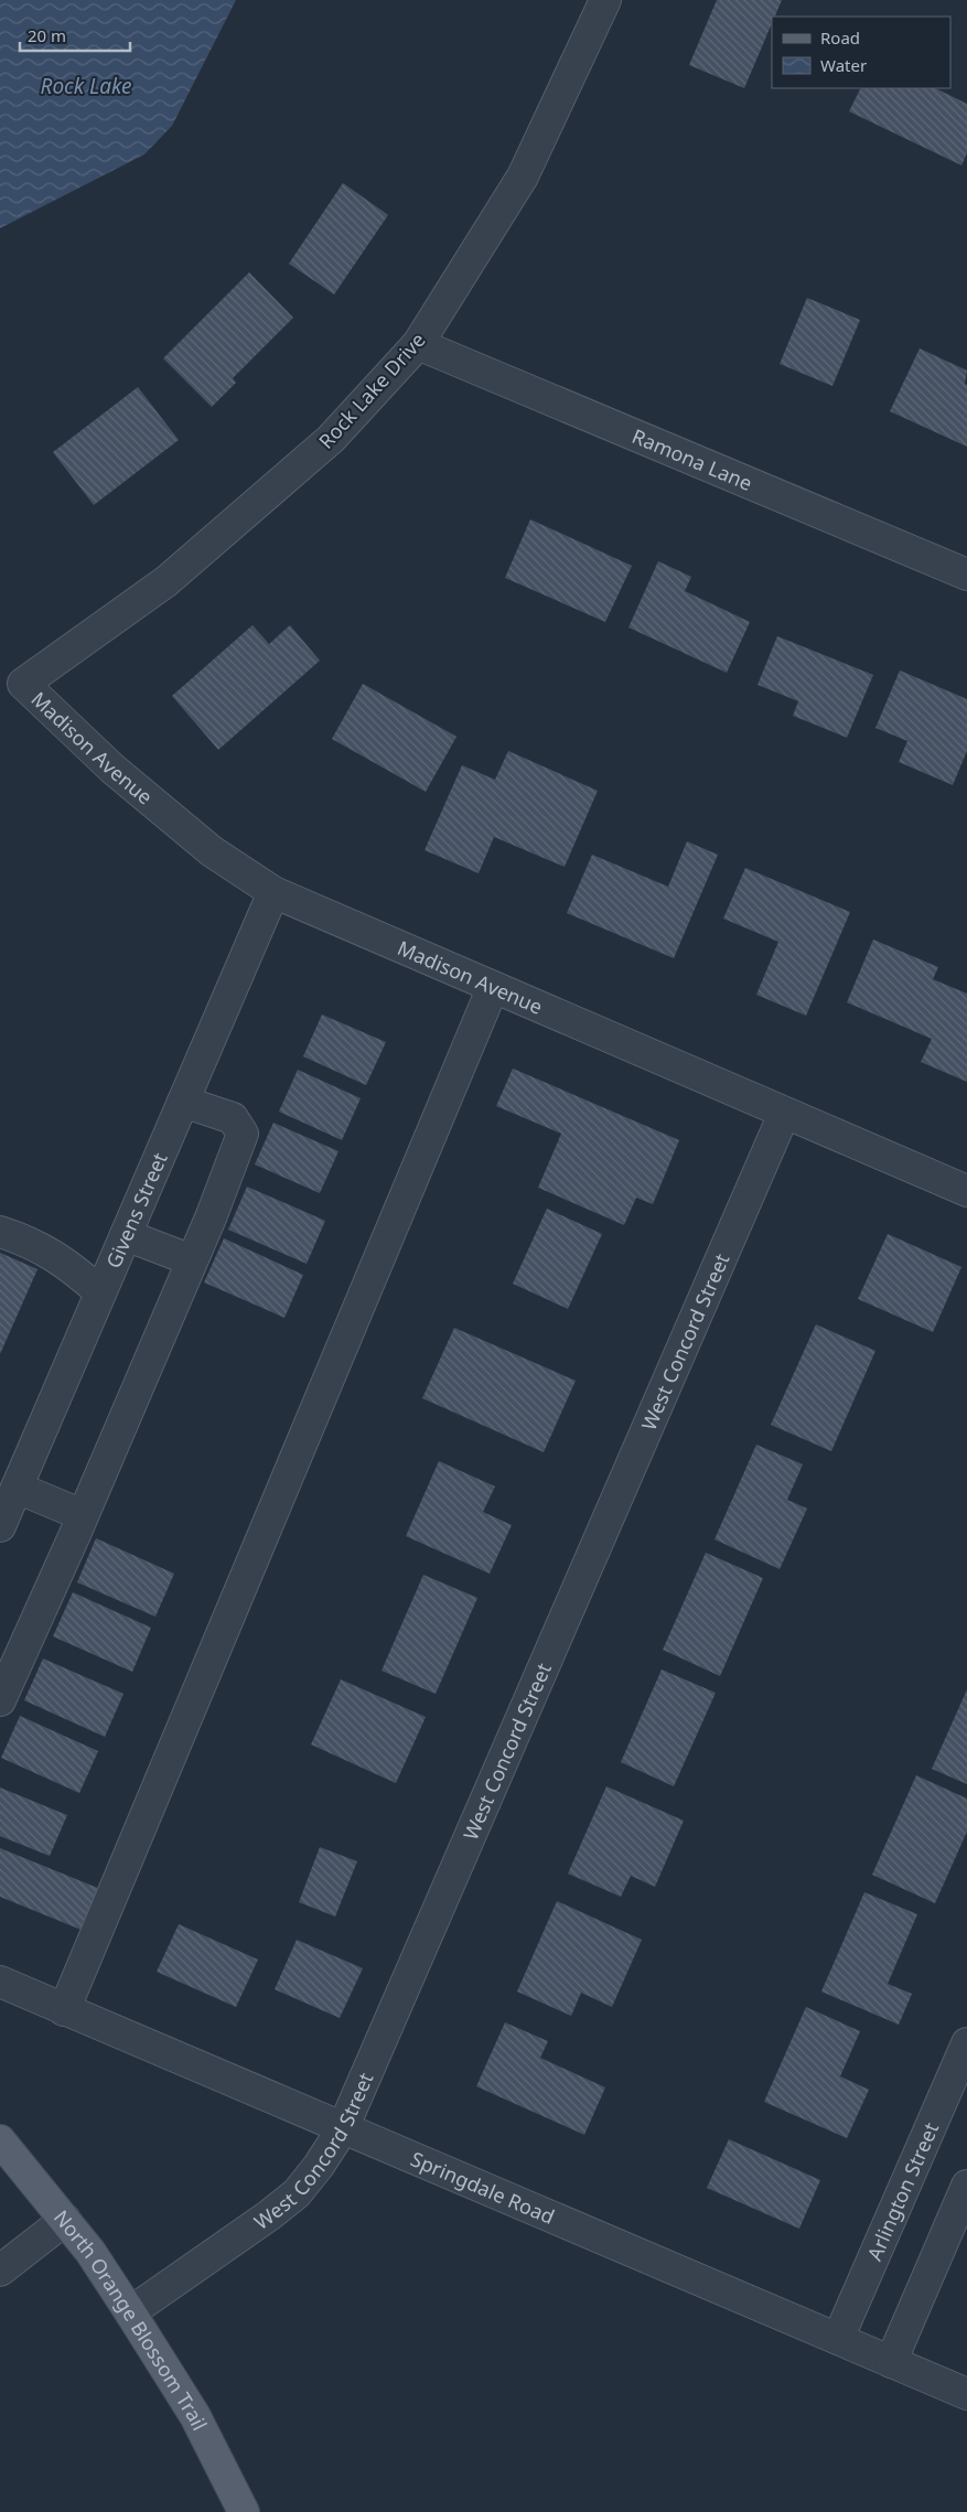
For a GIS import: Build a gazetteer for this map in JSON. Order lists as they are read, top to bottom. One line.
{"streets":{"main road":["North Orange Blossom Trail"],"street":["Rock Lake Drive","Ramona Lane","Madison Avenue","Givens Street","West Concord Street","Springdale Road","Arlington Street"]},"crossings":[["Rock Lake Drive","Ramona Lane"],["Rock Lake Drive","Madison Avenue"],["Madison Avenue","Givens Street"],["Madison Avenue","West Concord Street"],["West Concord Street","Springdale Road"],["West Concord Street","North Orange Blossom Trail"],["Springdale Road","Arlington Street"]],"water":["Rock Lake"],"legend":["Road","Water"],"scale_bar":"20 m"}
